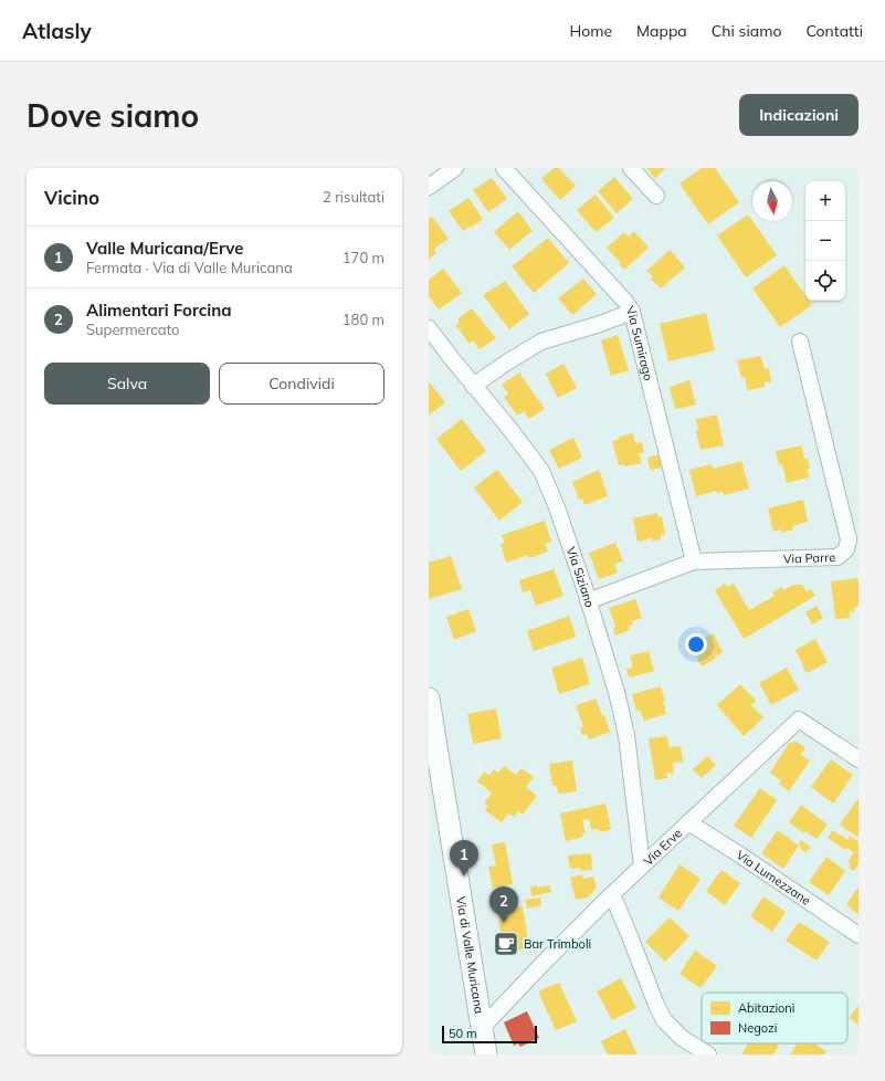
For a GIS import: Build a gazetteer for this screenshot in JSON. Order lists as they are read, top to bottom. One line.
{"streets":{"street":["Via Sumirago","Via Parre","Via Siziano","Via Erve","Via Lumezzane","Via di Valle Muricana"]},"crossings":[["Via Sumirago","Via Parre"],["Via Parre","Via Siziano"],["Via Siziano","Via Erve"],["Via Erve","Via Lumezzane"],["Via Erve","Via di Valle Muricana"]],"places":{"cafe":["Bar Trimboli"]},"legend":["Abitazioni","Negozi"],"scale_bar":"50 m","north":"bottom","page":{"header":"Atlasly","nav":["Home","Mappa","Chi siamo","Contatti"],"buttons":["Indicazioni",["Salva","Condividi"]],"title":"Dove siamo","heading":["Vicino","2 risultati"],"map_buttons":["+","−"],"list":[{"mark":"1","name":"Valle Muricana/Erve","note":"Fermata · Via di Valle Muricana","value":"170 m"},{"mark":"2","name":"Alimentari Forcina","note":"Supermercato","value":"180 m"}],"pins":["1","2"],"scale":"50 m"}}
